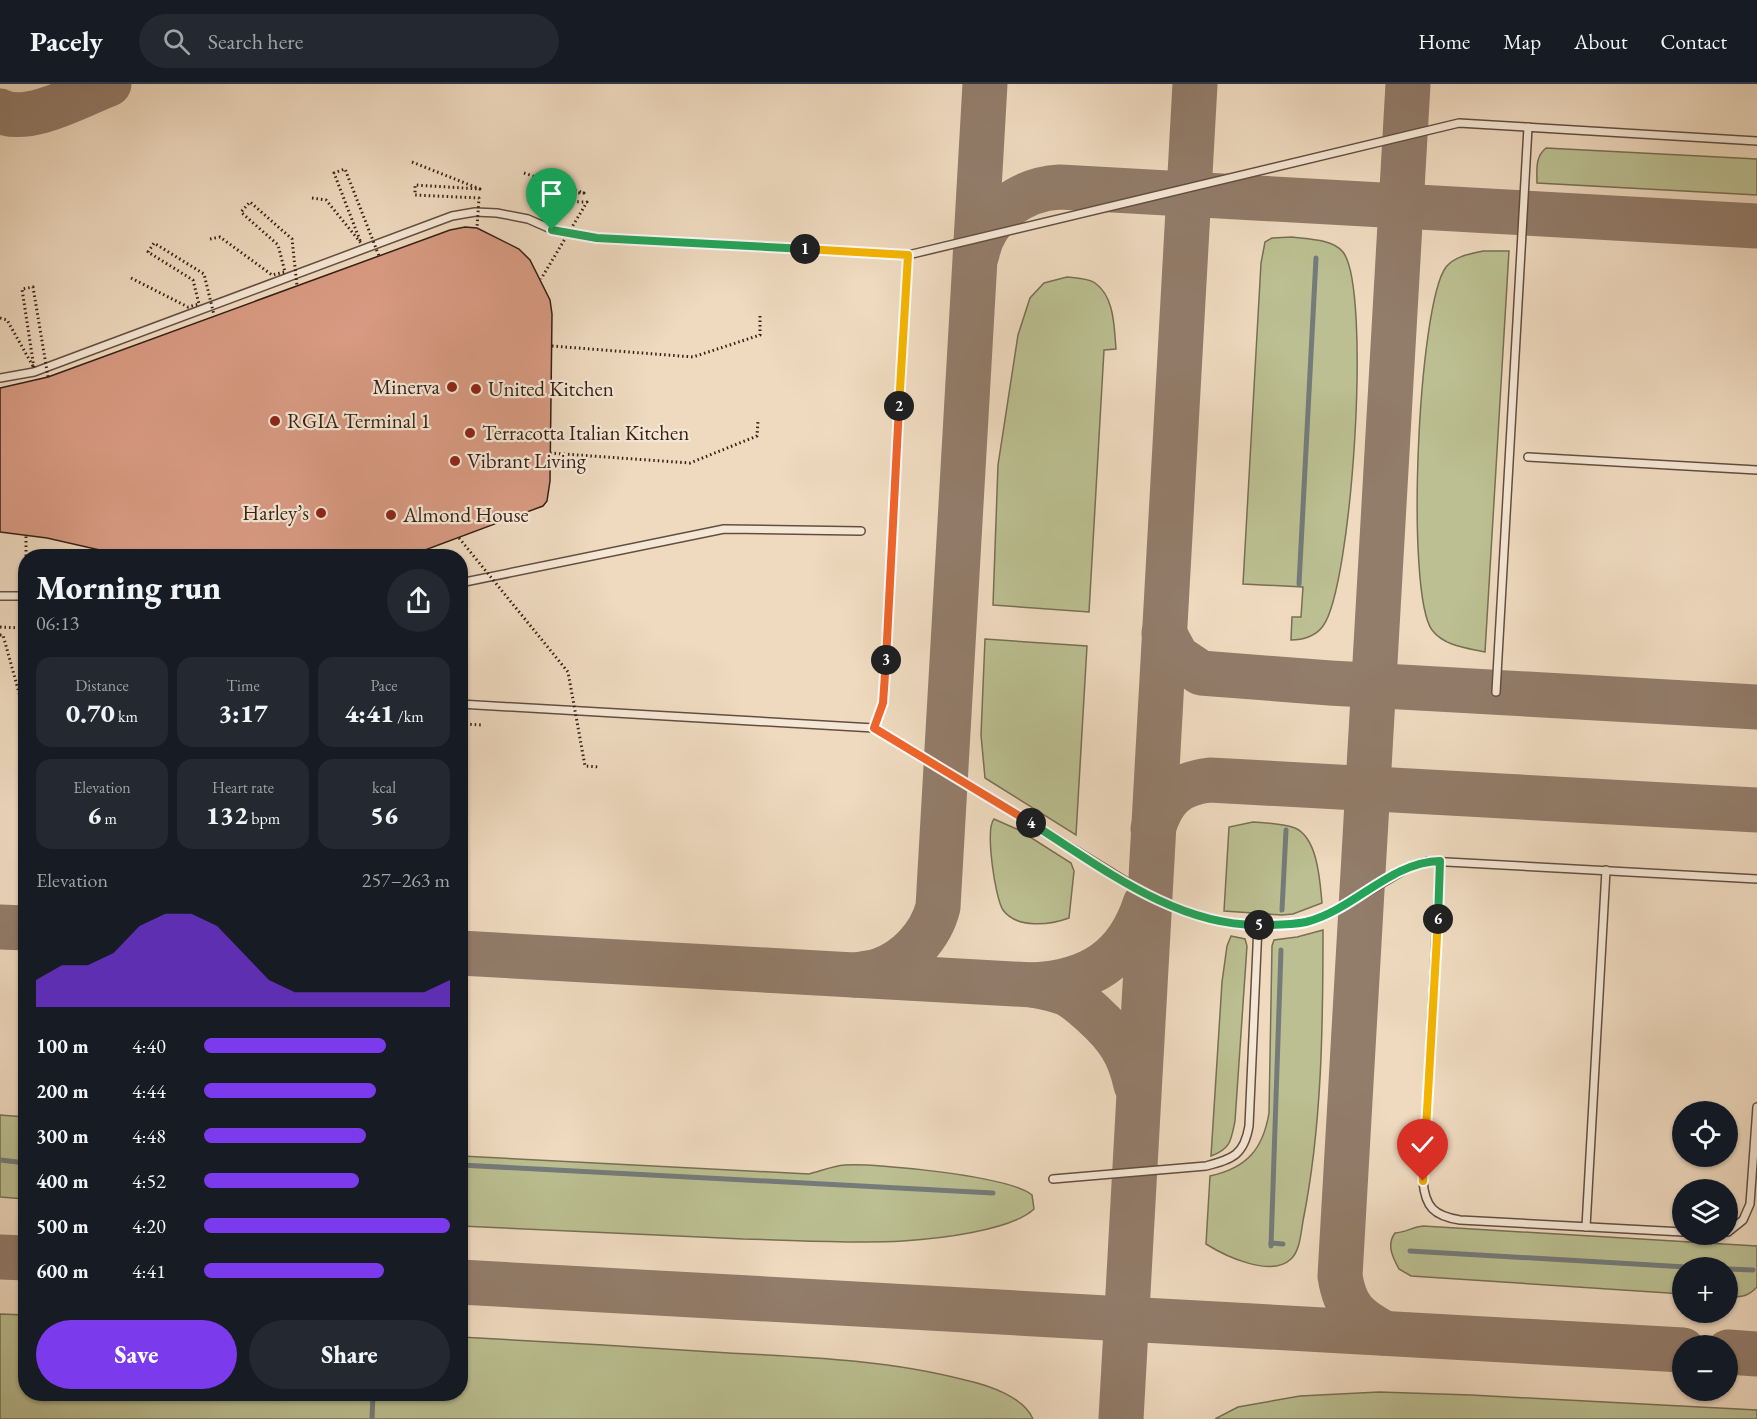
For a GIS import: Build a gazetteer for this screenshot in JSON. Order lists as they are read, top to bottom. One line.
{"places":["Minerva","United Kitchen","RGIA Terminal 1","Terracotta Italian Kitchen","Vibrant Living","Harley’s","Almond House"],"page":{"header":"Pacely","search":"Search here","nav":["Home","Map","About","Contact"],"pins":["1","2","3","4","6","5"],"heading":["Morning run","06:13"],"stats":[["Distance","0.70 km"],["Time","3:17"],["Pace","4:41 /km"],["Elevation","6 m"],["Heart rate","132 bpm"],["kcal","56"]],"chart":["Elevation","257–263 m"],"list":[{"name":"100 m","note":"4:40"},{"name":"200 m","note":"4:44"},{"name":"300 m","note":"4:48"},{"name":"400 m","note":"4:52"},{"name":"500 m","note":"4:20"},{"name":"600 m","note":"4:41"}],"map_buttons":["+","−"],"buttons":["Save","Share"]}}
